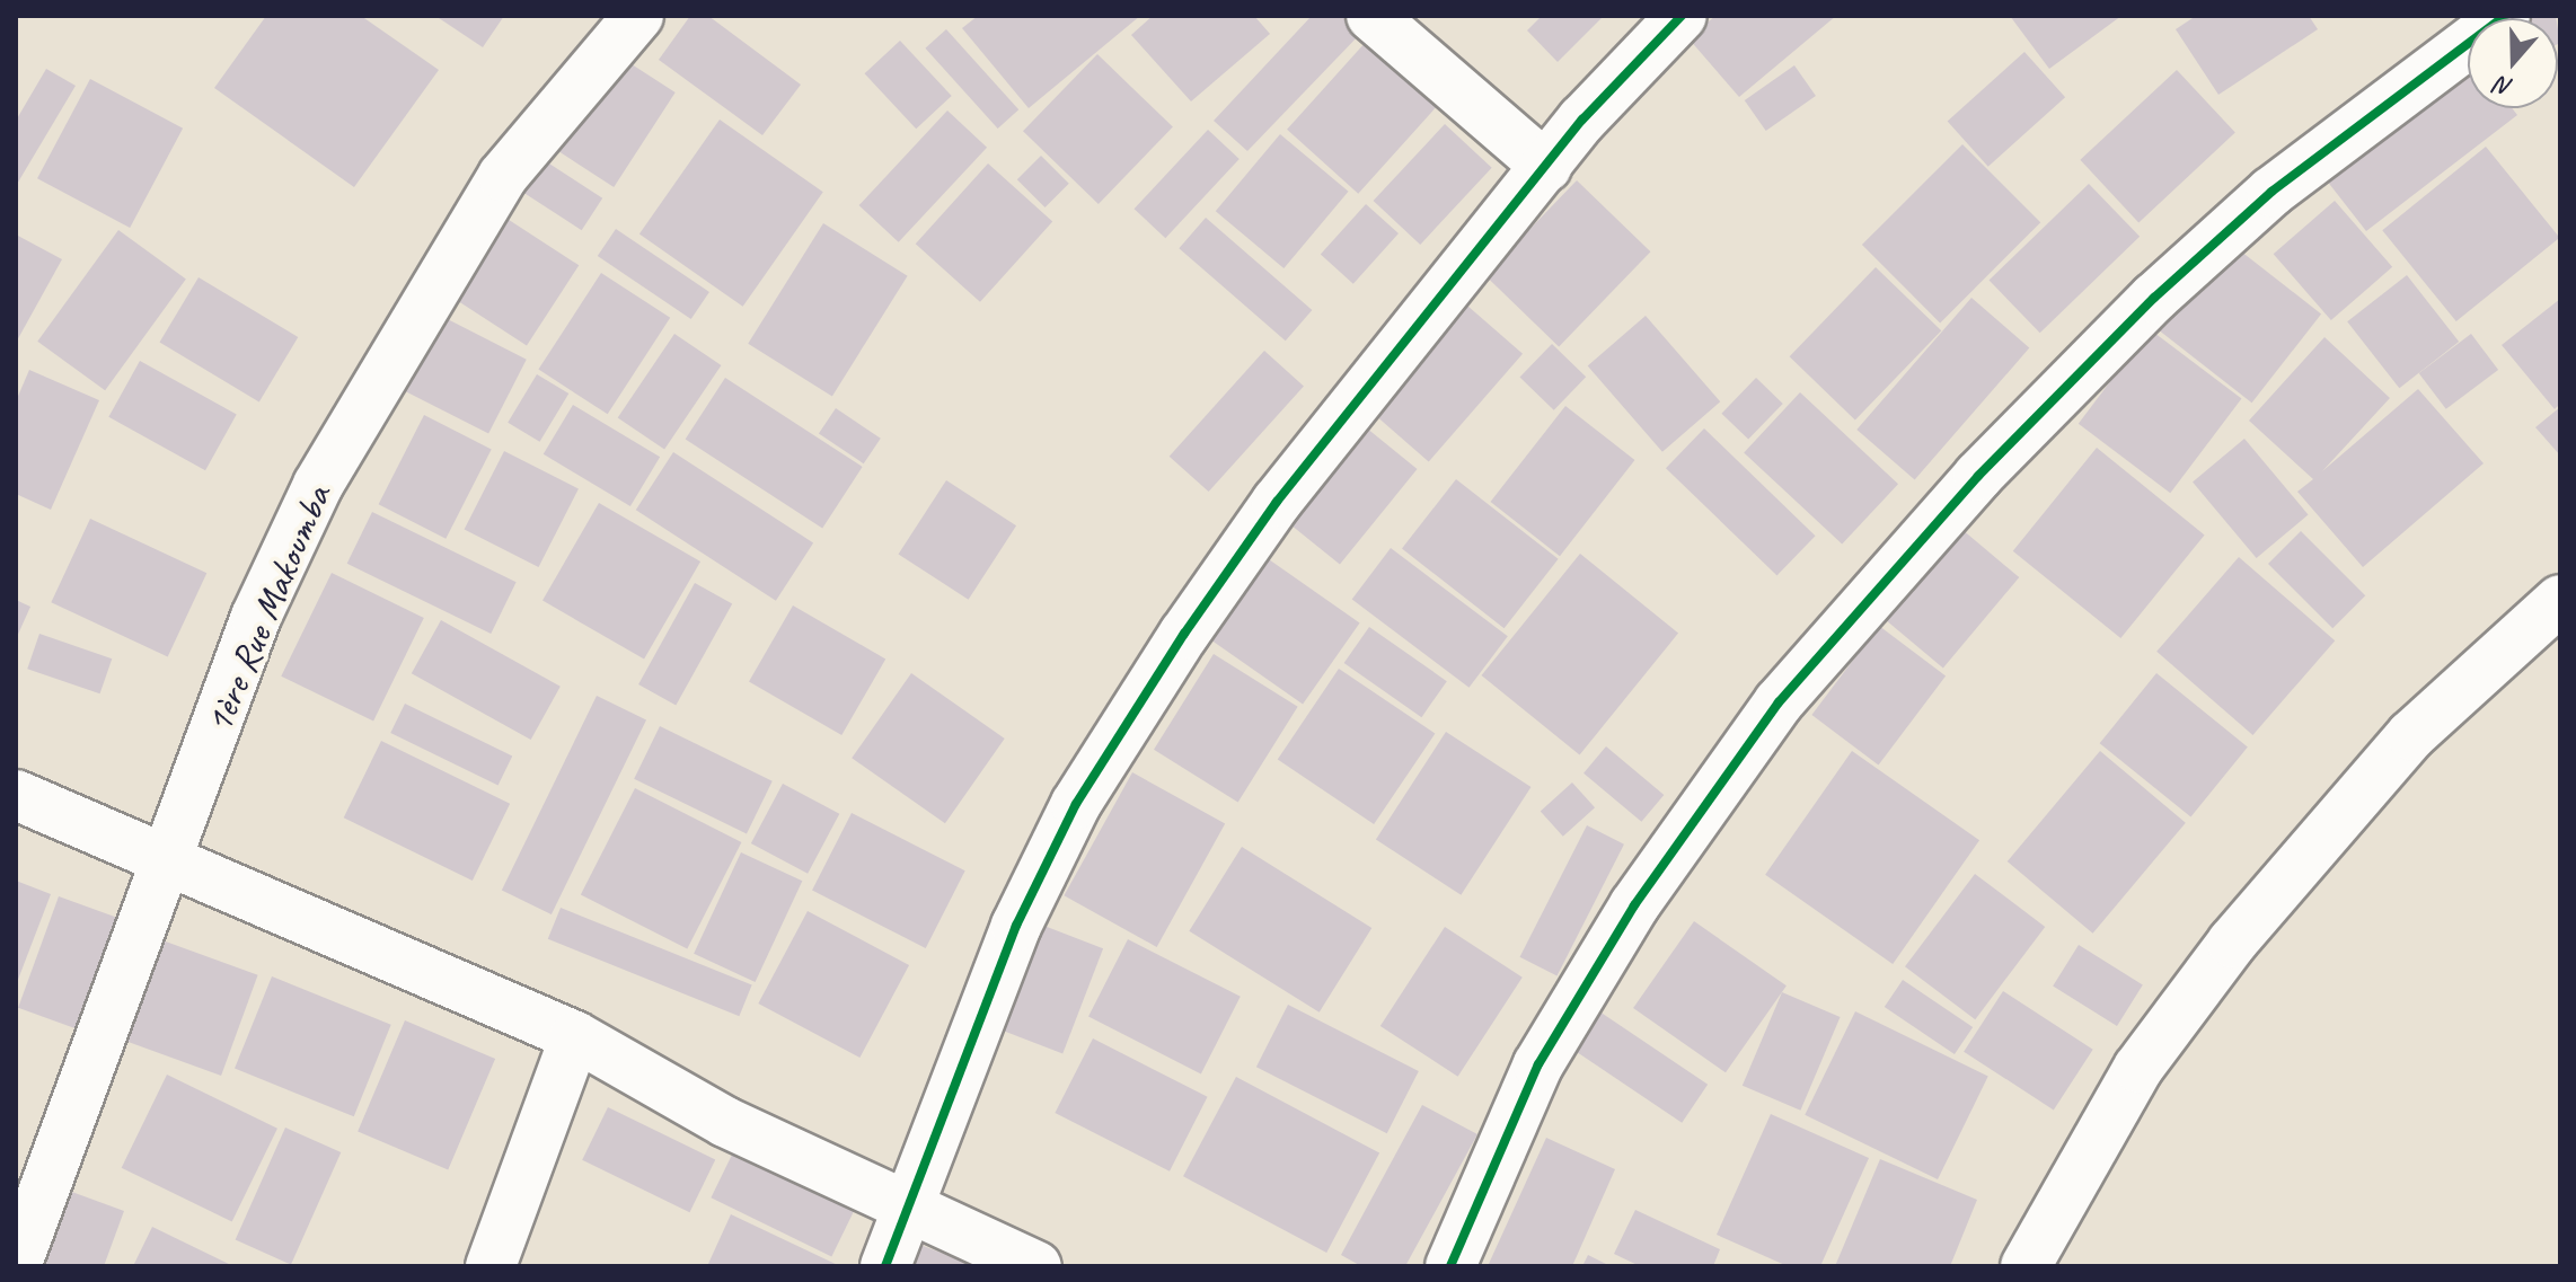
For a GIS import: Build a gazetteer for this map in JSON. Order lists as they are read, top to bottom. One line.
{"streets":{"street":["1ère Rue Makoumba"]},"north":"bottom"}
